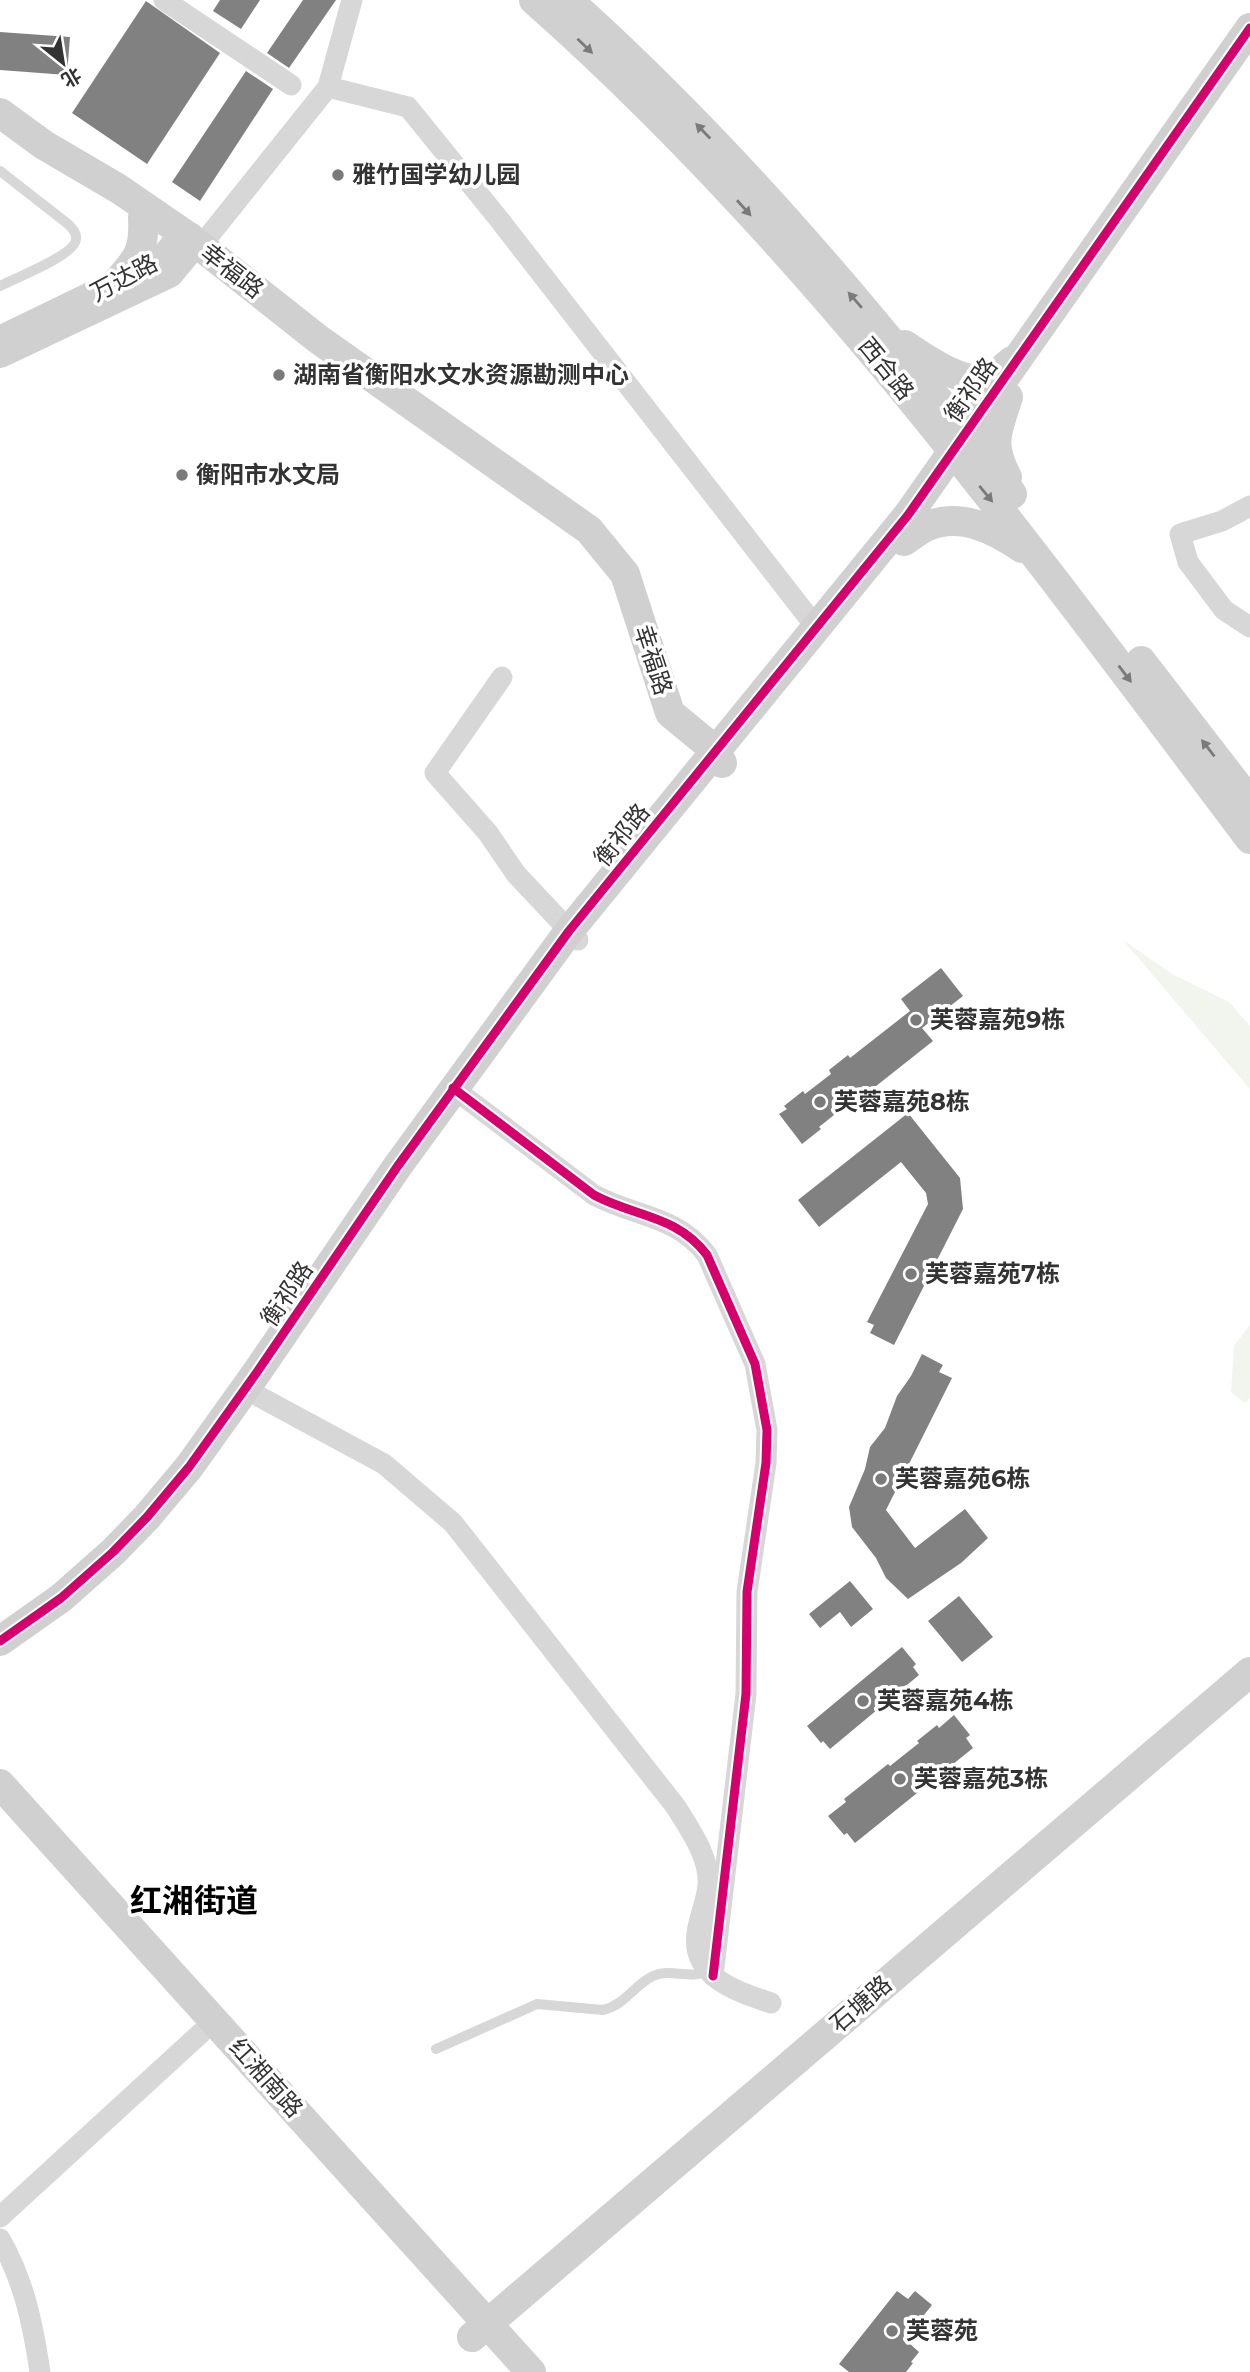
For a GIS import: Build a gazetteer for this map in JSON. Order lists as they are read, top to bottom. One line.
{"streets":{"street":["幸福路","万达路","西合路","衡祁路","石塘路","红湘南路"]},"crossings":[["幸福路","万达路"],["幸福路","衡祁路"],["西合路","衡祁路"],["石塘路","红湘南路"]],"districts":["红湘街道"],"places":["雅竹国学幼儿园","湖南省衡阳水文水资源勘测中心","衡阳市水文局","芙蓉嘉苑9栋","芙蓉嘉苑8栋","芙蓉嘉苑7栋","芙蓉嘉苑6栋","芙蓉嘉苑4栋","芙蓉嘉苑3栋","芙蓉苑"],"north":"bottom right"}
